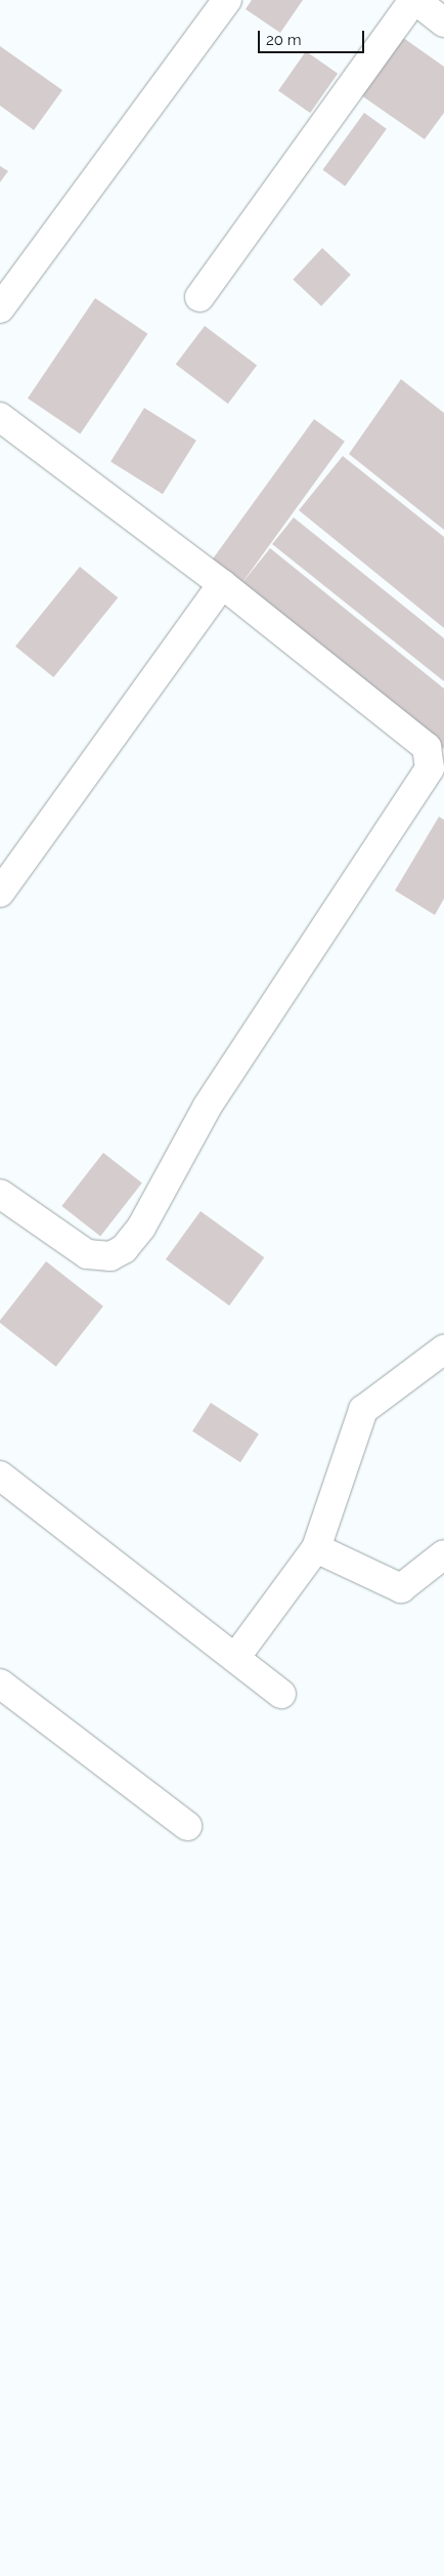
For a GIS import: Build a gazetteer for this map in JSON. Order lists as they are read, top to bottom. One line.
{"scale_bar":"20 m"}
